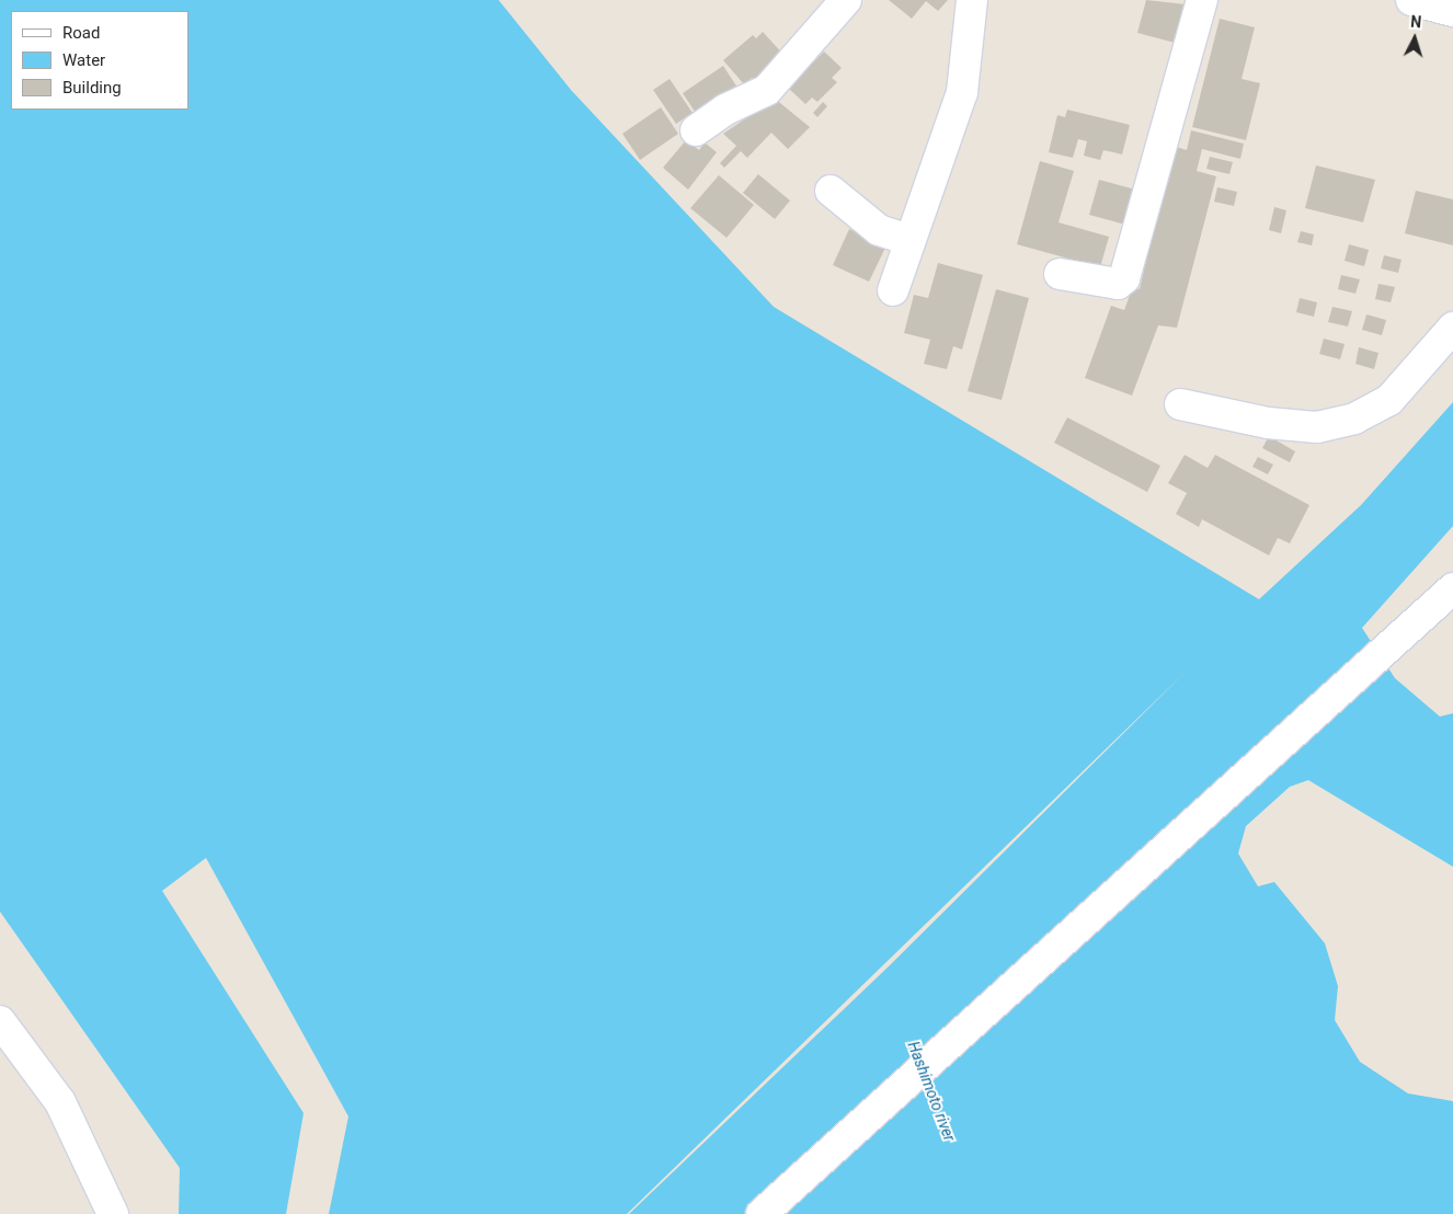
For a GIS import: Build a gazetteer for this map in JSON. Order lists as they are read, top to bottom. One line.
{"water":["Hashimoto river"],"legend":["Road","Water","Building"],"north":"top"}
